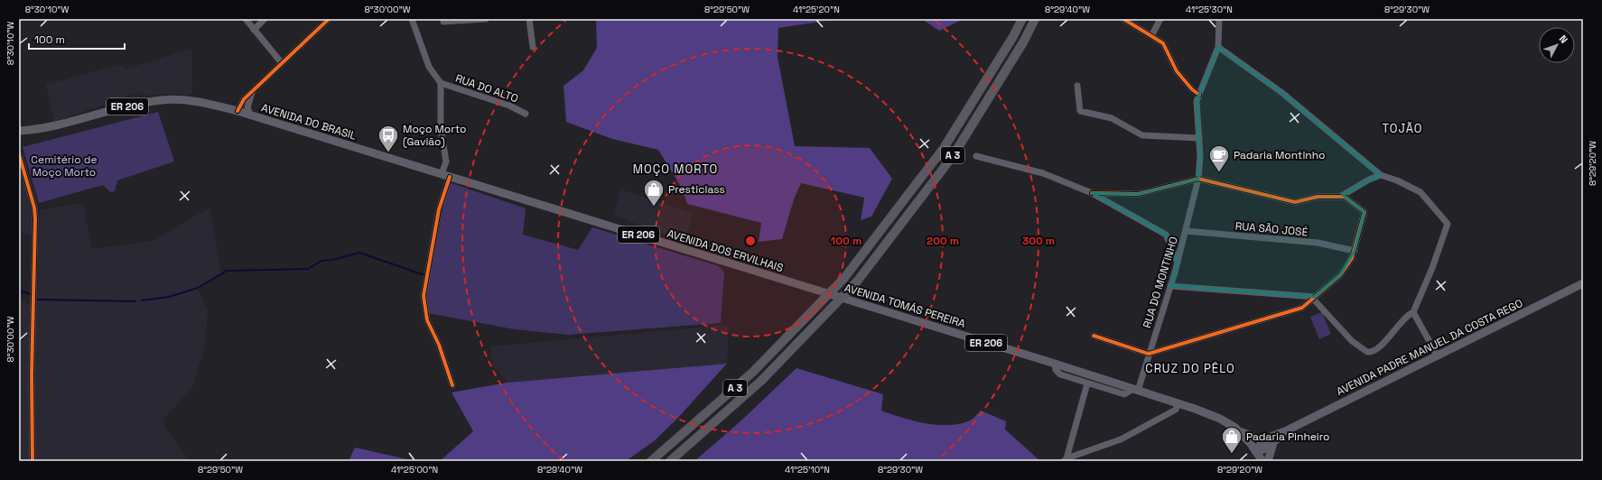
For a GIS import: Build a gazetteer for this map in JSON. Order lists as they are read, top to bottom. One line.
{"streets":{"highway":["A 3"],"main road":["ER 206","AVENIDA DO BRASIL","AVENIDA DOS ERVILHAIS","AVENIDA TOMÁS PEREIRA","AVENIDA PADRE MANUEL DA COSTA REGO"],"street":["RUA DO ALTO","RUA SÃO JOSÉ","RUA DO MONTINHO"]},"crossings":[["AVENIDA DO BRASIL","AVENIDA DOS ERVILHAIS"],["RUA SÃO JOSÉ","RUA DO MONTINHO"],["AVENIDA DOS ERVILHAIS","AVENIDA TOMÁS PEREIRA"],["RUA DO MONTINHO","AVENIDA TOMÁS PEREIRA"],["AVENIDA TOMÁS PEREIRA","AVENIDA PADRE MANUEL DA COSTA REGO"]],"districts":["TOJÃO","MOÇO MORTO","CRUZ DO PÊLO"],"parks":["Cemitério de Moço Morto"],"places":{"bus stop":["Moço Morto (Gavião)"],"cafe":["Padaria Montinho"],"shop":["Presticlass","Padaria Pinheiro"]},"scale_bar":"100 m","north":"top right","coordinates":["8°30'10\"W","8°30'00\"W","8°29'50\"W","41°25'20\"N","8°29'40\"W","41°25'30\"N","8°29'30\"W","8°29'20\"W","41°25'00\"N","41°25'10\"N"],"rings":["100 m","200 m","300 m"]}
